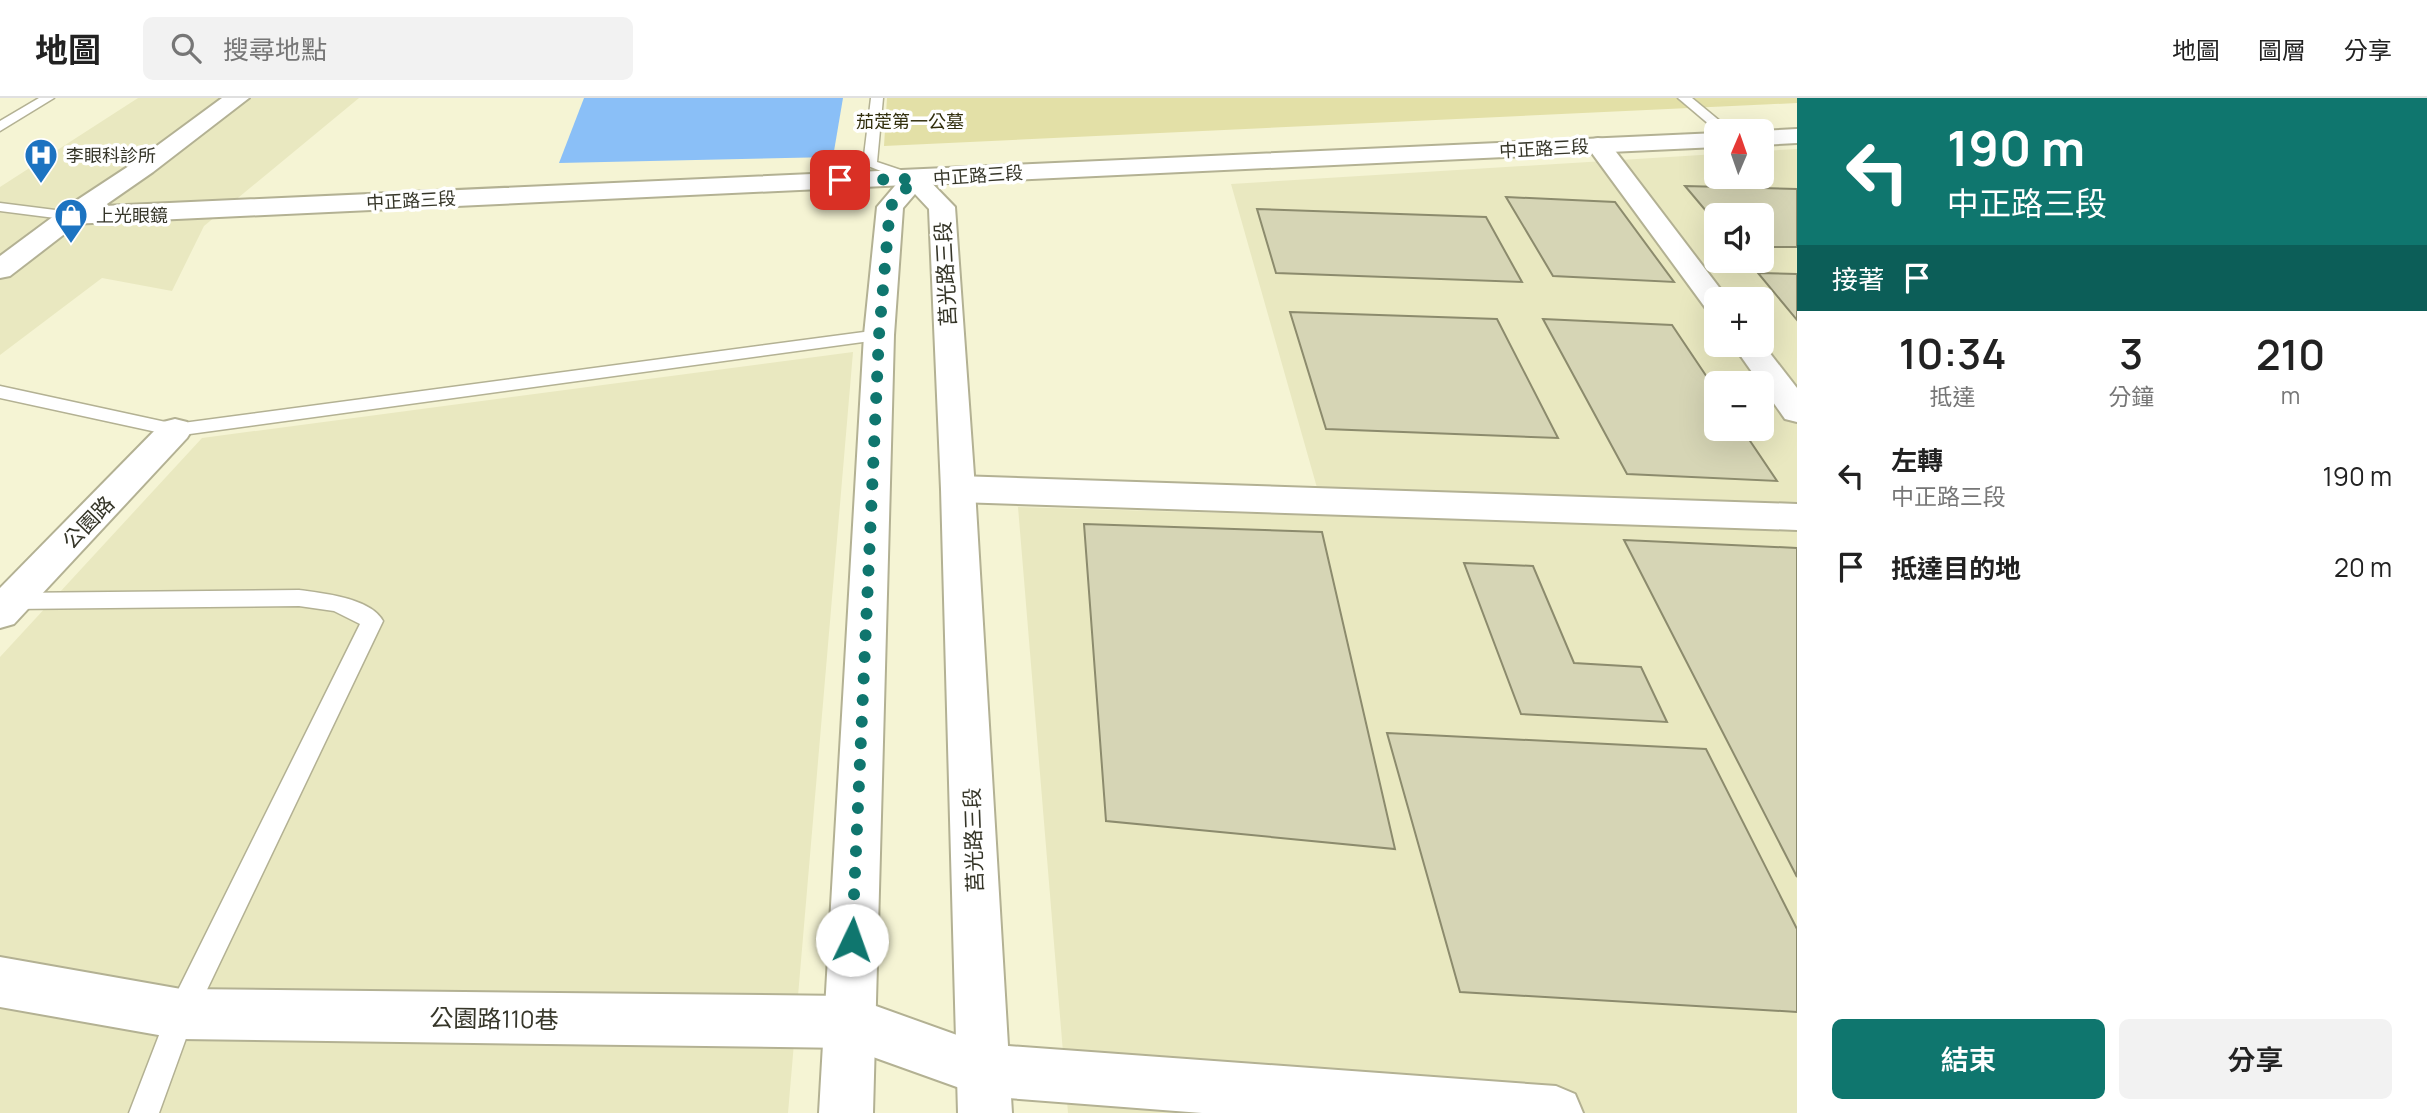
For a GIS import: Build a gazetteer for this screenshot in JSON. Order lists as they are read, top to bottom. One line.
{"streets":{"street":["中正路三段","莒光路三段","公園路","公園路110巷"]},"crossings":[["中正路三段","莒光路三段"],["莒光路三段","公園路110巷"]],"parks":["茄萣第一公墓"],"places":{"hospital":["李眼科診所"],"shop":["上光眼鏡"]},"north":"top","page":{"header":"地圖","search":"搜尋地點","nav":["地圖","圖層","分享"],"turn":["190 m","中正路三段"],"map_buttons":["+","−"],"then":"接著","eta":["10:34","抵達","3","分鐘","210","m"],"list":[{"name":"左轉","note":"中正路三段","value":"190 m"},{"name":"抵達目的地","value":"20 m"}],"buttons":["結束","分享"]}}
